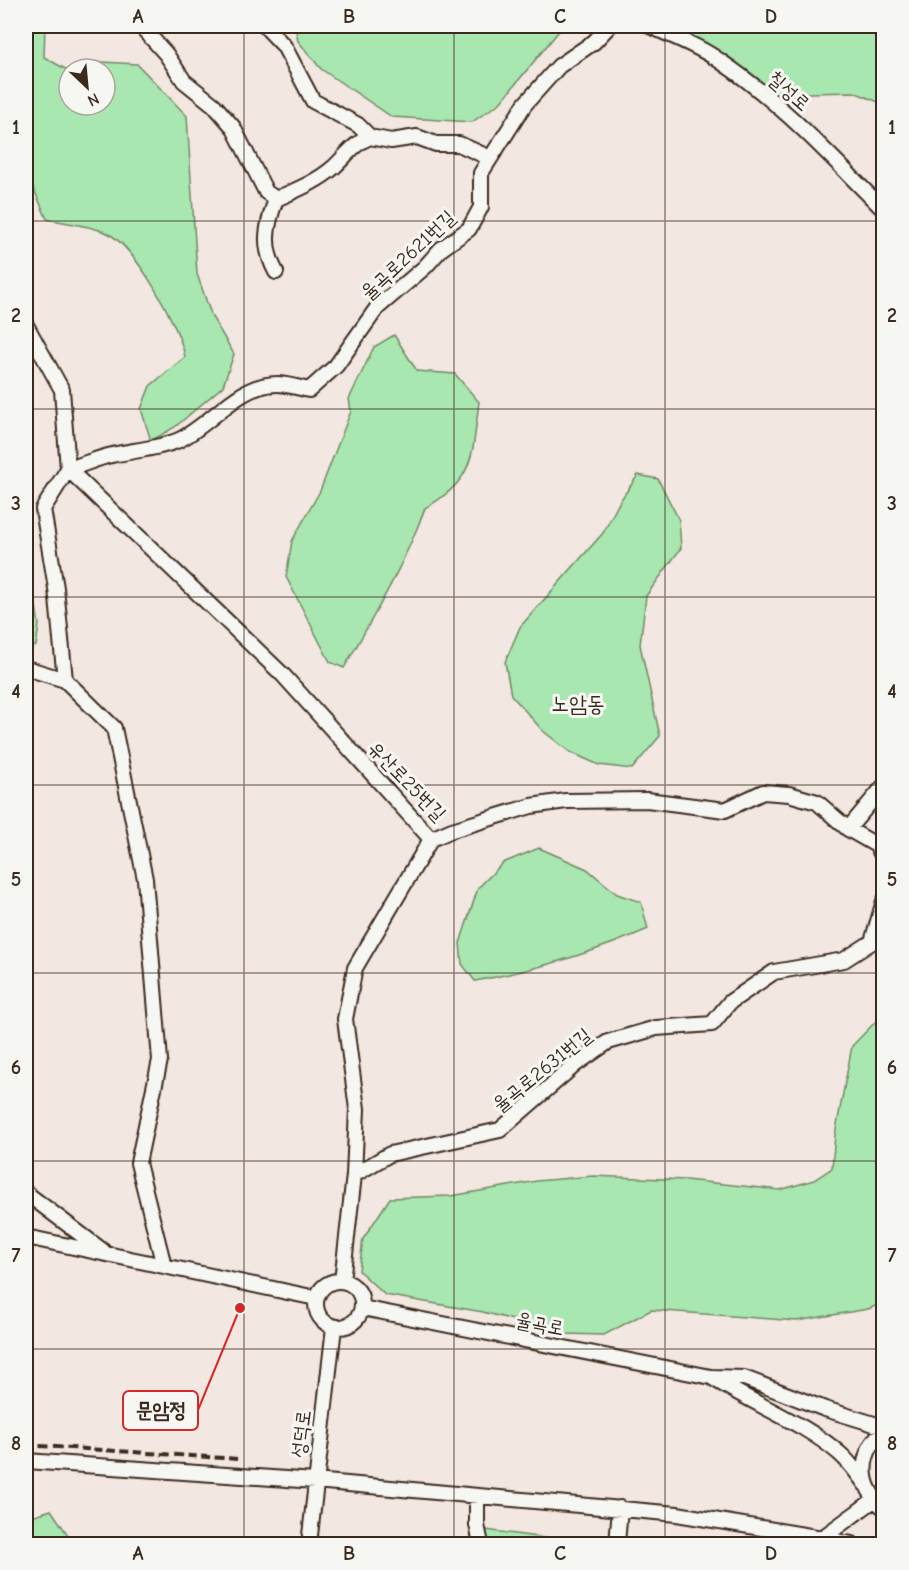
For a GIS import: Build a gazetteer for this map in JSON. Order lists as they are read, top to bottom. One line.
{"streets":{"street":["칠성로","율곡로2621번길","유산로25번길","율곡로2631번길","율곡로","성덕로"]},"crossings":[["율곡로2621번길","유산로25번길"],["율곡로","성덕로"]],"districts":["노암동"],"places":["문암정"],"north":"bottom right","grid":{"columns":["A","B","C","D"],"rows":["1","2","3","4","5","6","7","8"]}}
